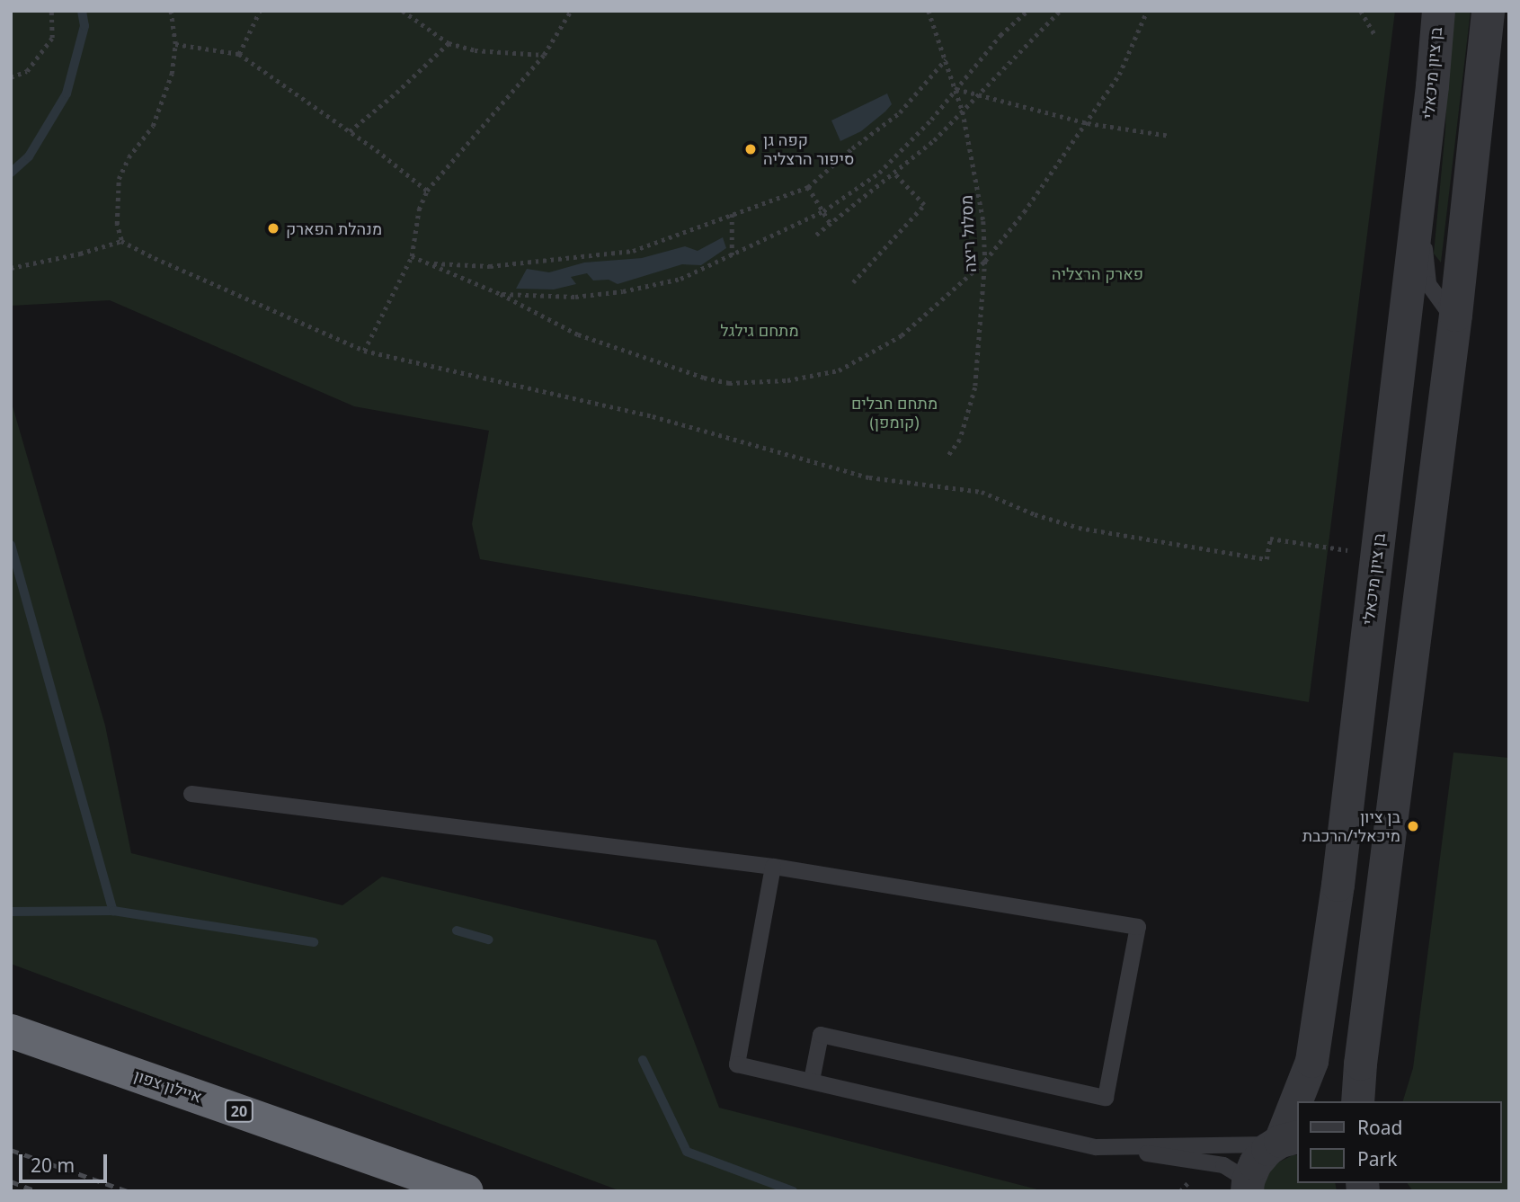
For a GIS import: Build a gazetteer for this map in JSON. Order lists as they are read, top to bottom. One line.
{"streets":{"highway":["איילון צפון","20"],"street":["בן ציון מיכאלי"],"path":["מסלול ריצה"]},"parks":["פארק הרצליה","מתחם גילגל","מתחם חבלים (קומפן)"],"places":["קפה גן סיפור הרצליה","מנהלת הפארק","בן ציון מיכאלי/הרכבת"],"legend":["Road","Park"],"scale_bar":"20 m"}
